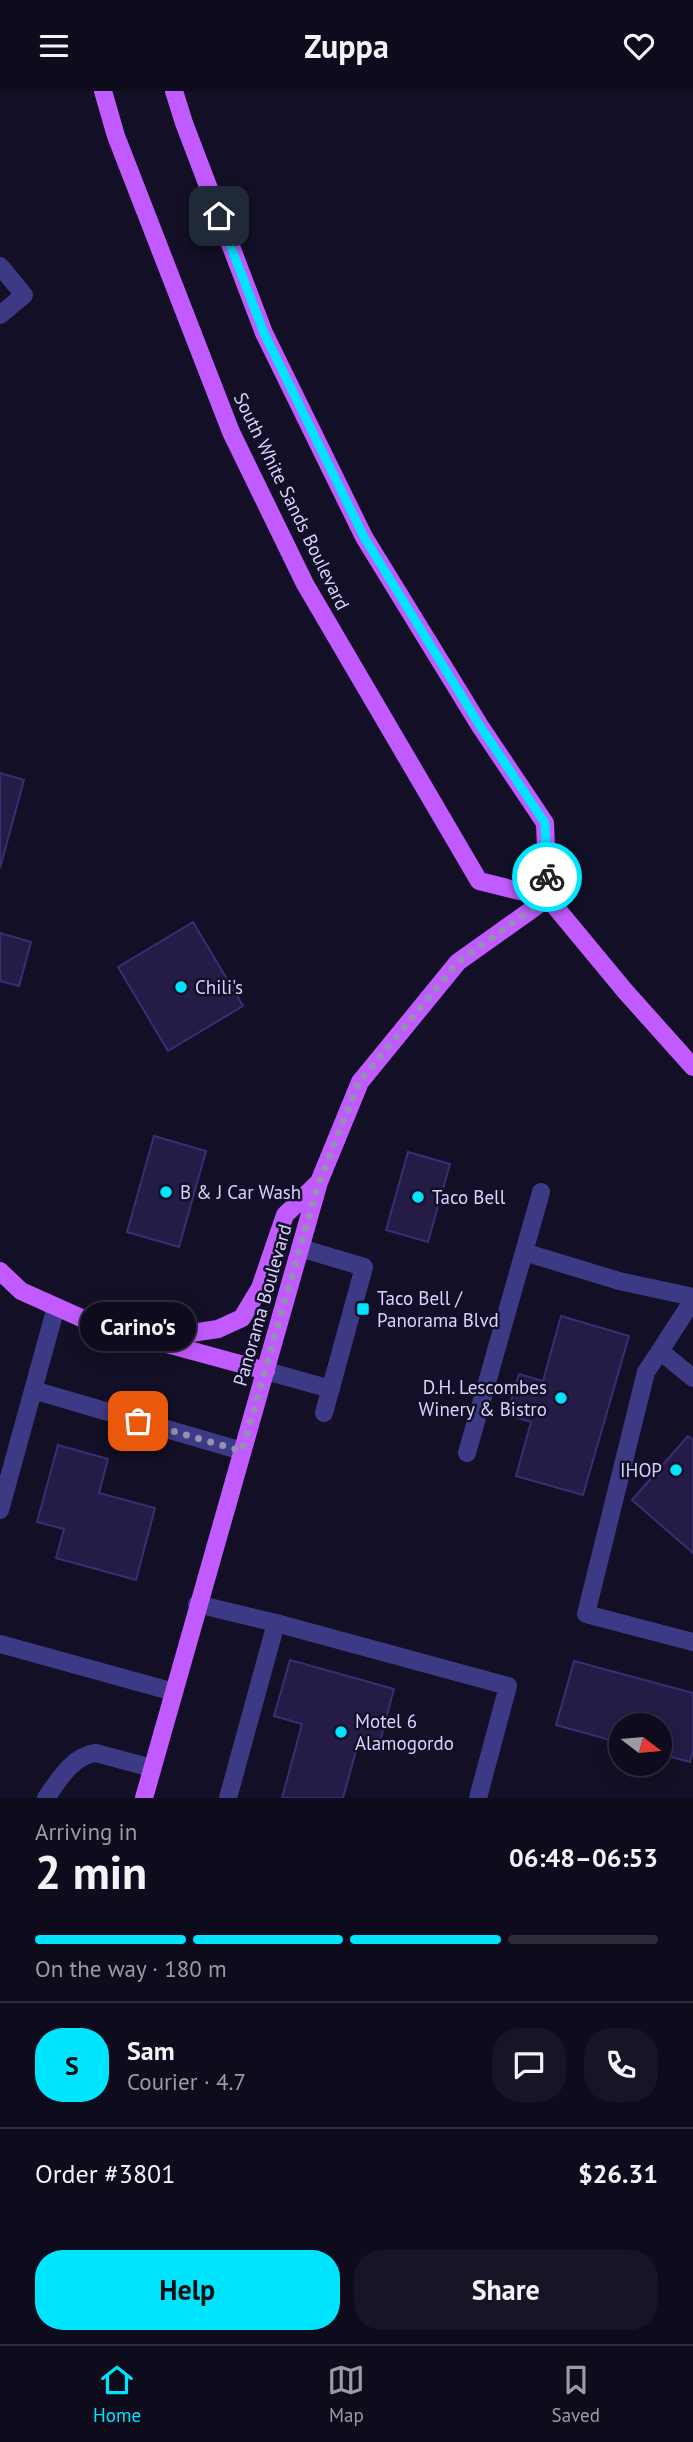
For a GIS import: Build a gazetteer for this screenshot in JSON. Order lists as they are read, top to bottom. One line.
{"streets":{"main road":["South White Sands Boulevard","Panorama Boulevard"]},"crossings":[["South White Sands Boulevard","Panorama Boulevard"]],"places":{"other":["Chili's","B & J Car Wash","Taco Bell","D.H. Lescombes Winery & Bistro","Carino's","IHOP","Motel 6 Alamogordo"],"transit":["Taco Bell / Panorama Blvd"]},"north":"right","page":{"header":"Zuppa","bubble":"Carino's","heading":["2 min","Arriving in","06:48–06:53"],"panel":["Sam","Courier · 4.7","Order #3801","$26.31"],"bar":"On the way · 180 m","round":"S","buttons":["Help","Share"],"tabs":["Home","Map","Saved"]}}
